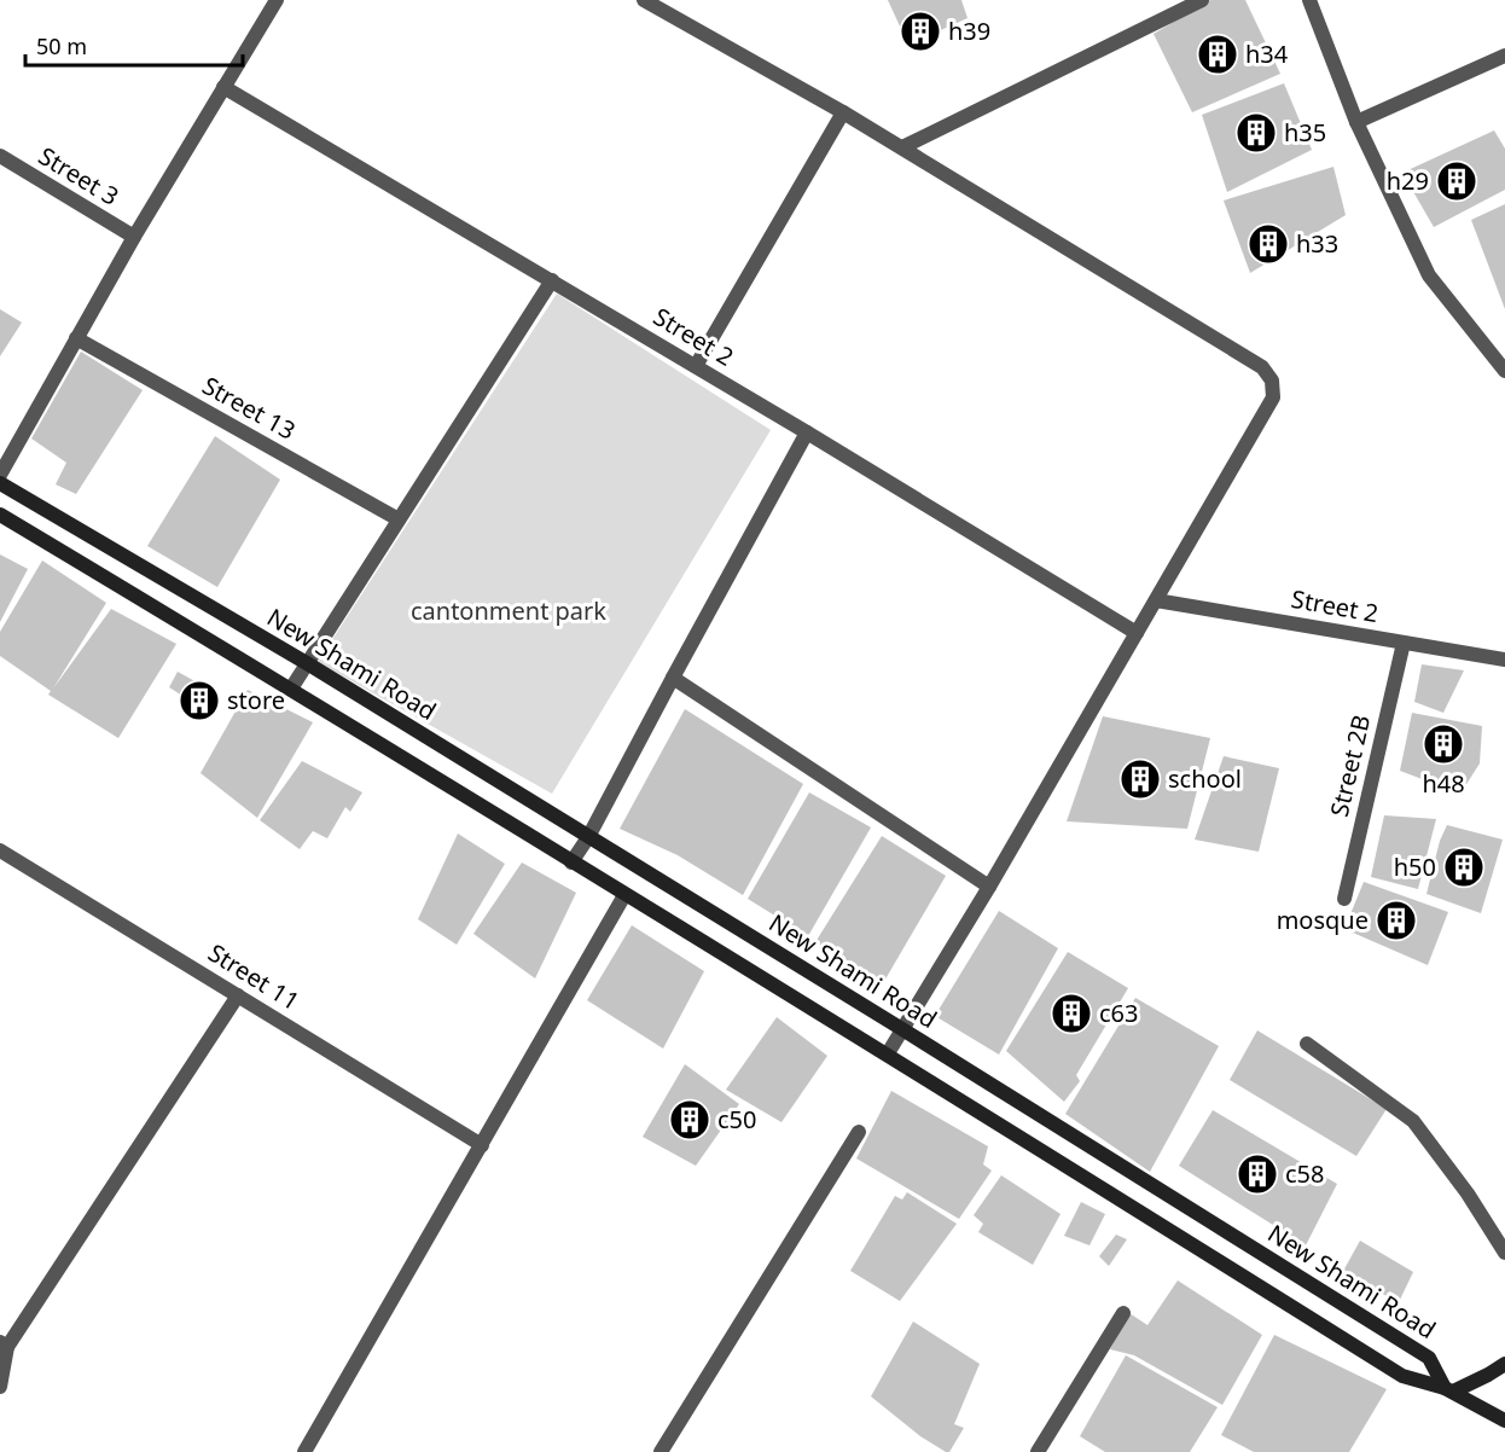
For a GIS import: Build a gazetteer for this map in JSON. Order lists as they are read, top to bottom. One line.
{"streets":{"street":["Street 3","Street 2","Street 13","New Shami Road","Street 2B","Street 11"]},"crossings":[["Street 2","Street 2B"]],"parks":["cantonment park"],"places":{"building":["h39","h34","h35","h29","h33","store","h48","school","h50","mosque","c63","c50","c58"]},"scale_bar":"50 m"}
